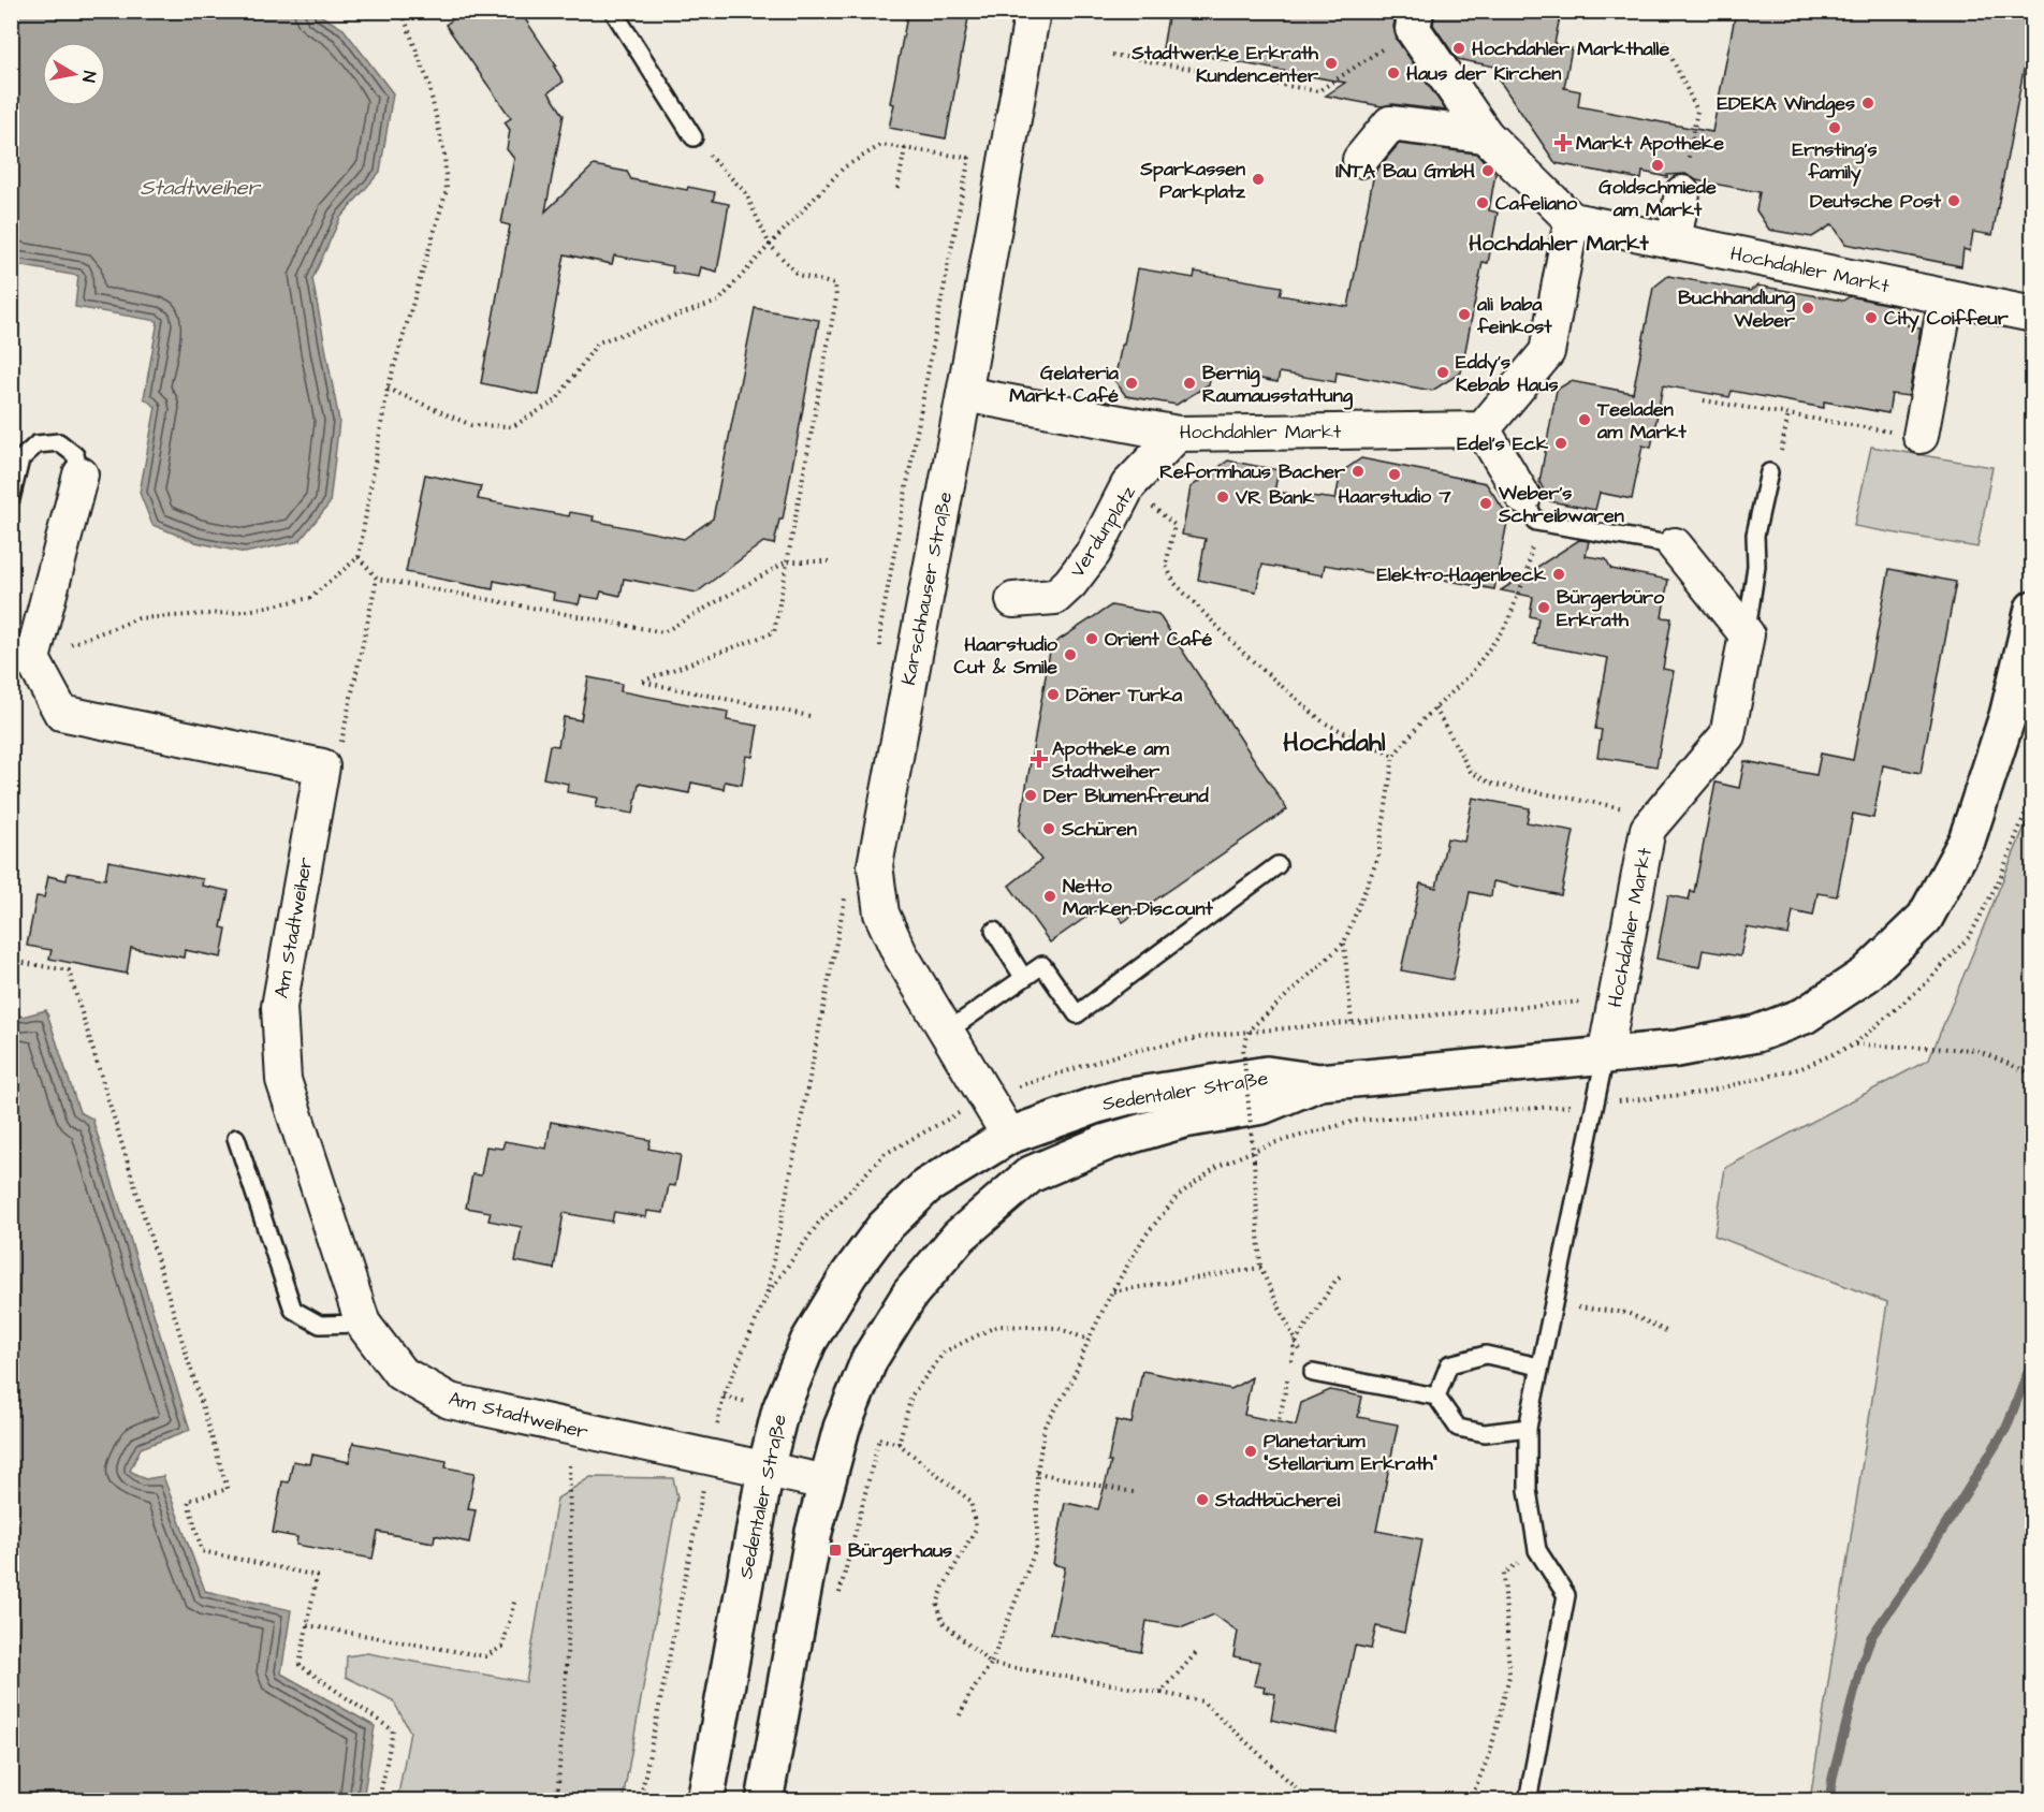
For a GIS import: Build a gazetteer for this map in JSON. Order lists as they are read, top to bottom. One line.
{"streets":{"street":["Hochdahler Markt","Verdunplatz","Karschhauser Straße","Am Stadtweiher","Sedentaler Straße"]},"crossings":[["Hochdahler Markt","Verdunplatz"],["Hochdahler Markt","Karschhauser Straße"],["Hochdahler Markt","Sedentaler Straße"],["Karschhauser Straße","Sedentaler Straße"],["Am Stadtweiher","Sedentaler Straße"]],"districts":["Hochdahler Markt","Hochdahl"],"water":["Stadtweiher"],"places":{"other":["Hochdahler Markthalle","Stadtwerke Erkrath Kundencenter","Haus der Kirchen","EDEKA Windges","Ernsting's family","Goldschmiede am Markt","INTA Bau GmbH","Sparkassen Parkplatz","Deutsche Post","Cafeliano","Buchhandlung Weber","ali baba feinkost","City Coiffeur","Eddy's Kebab Haus","Gelateria Markt Café","Bernig Raumausstattung","Teeladen am Markt","Edel's Eck","Reformhaus Bacher","Haarstudio 7","VR Bank","Weber's Schreibwaren","Elektro-Hagenbeck","Bürgerbüro Erkrath","Orient Café","Haarstudio Cut & Smile","Döner Turka","Der Blumenfreund","Schüren","Netto Marken-Discount","Planetarium \"Stellarium Erkrath\"","Stadtbücherei"],"health":["Markt Apotheke","Apotheke am Stadtweiher"],"transit":["Bürgerhaus"]},"north":"right"}
